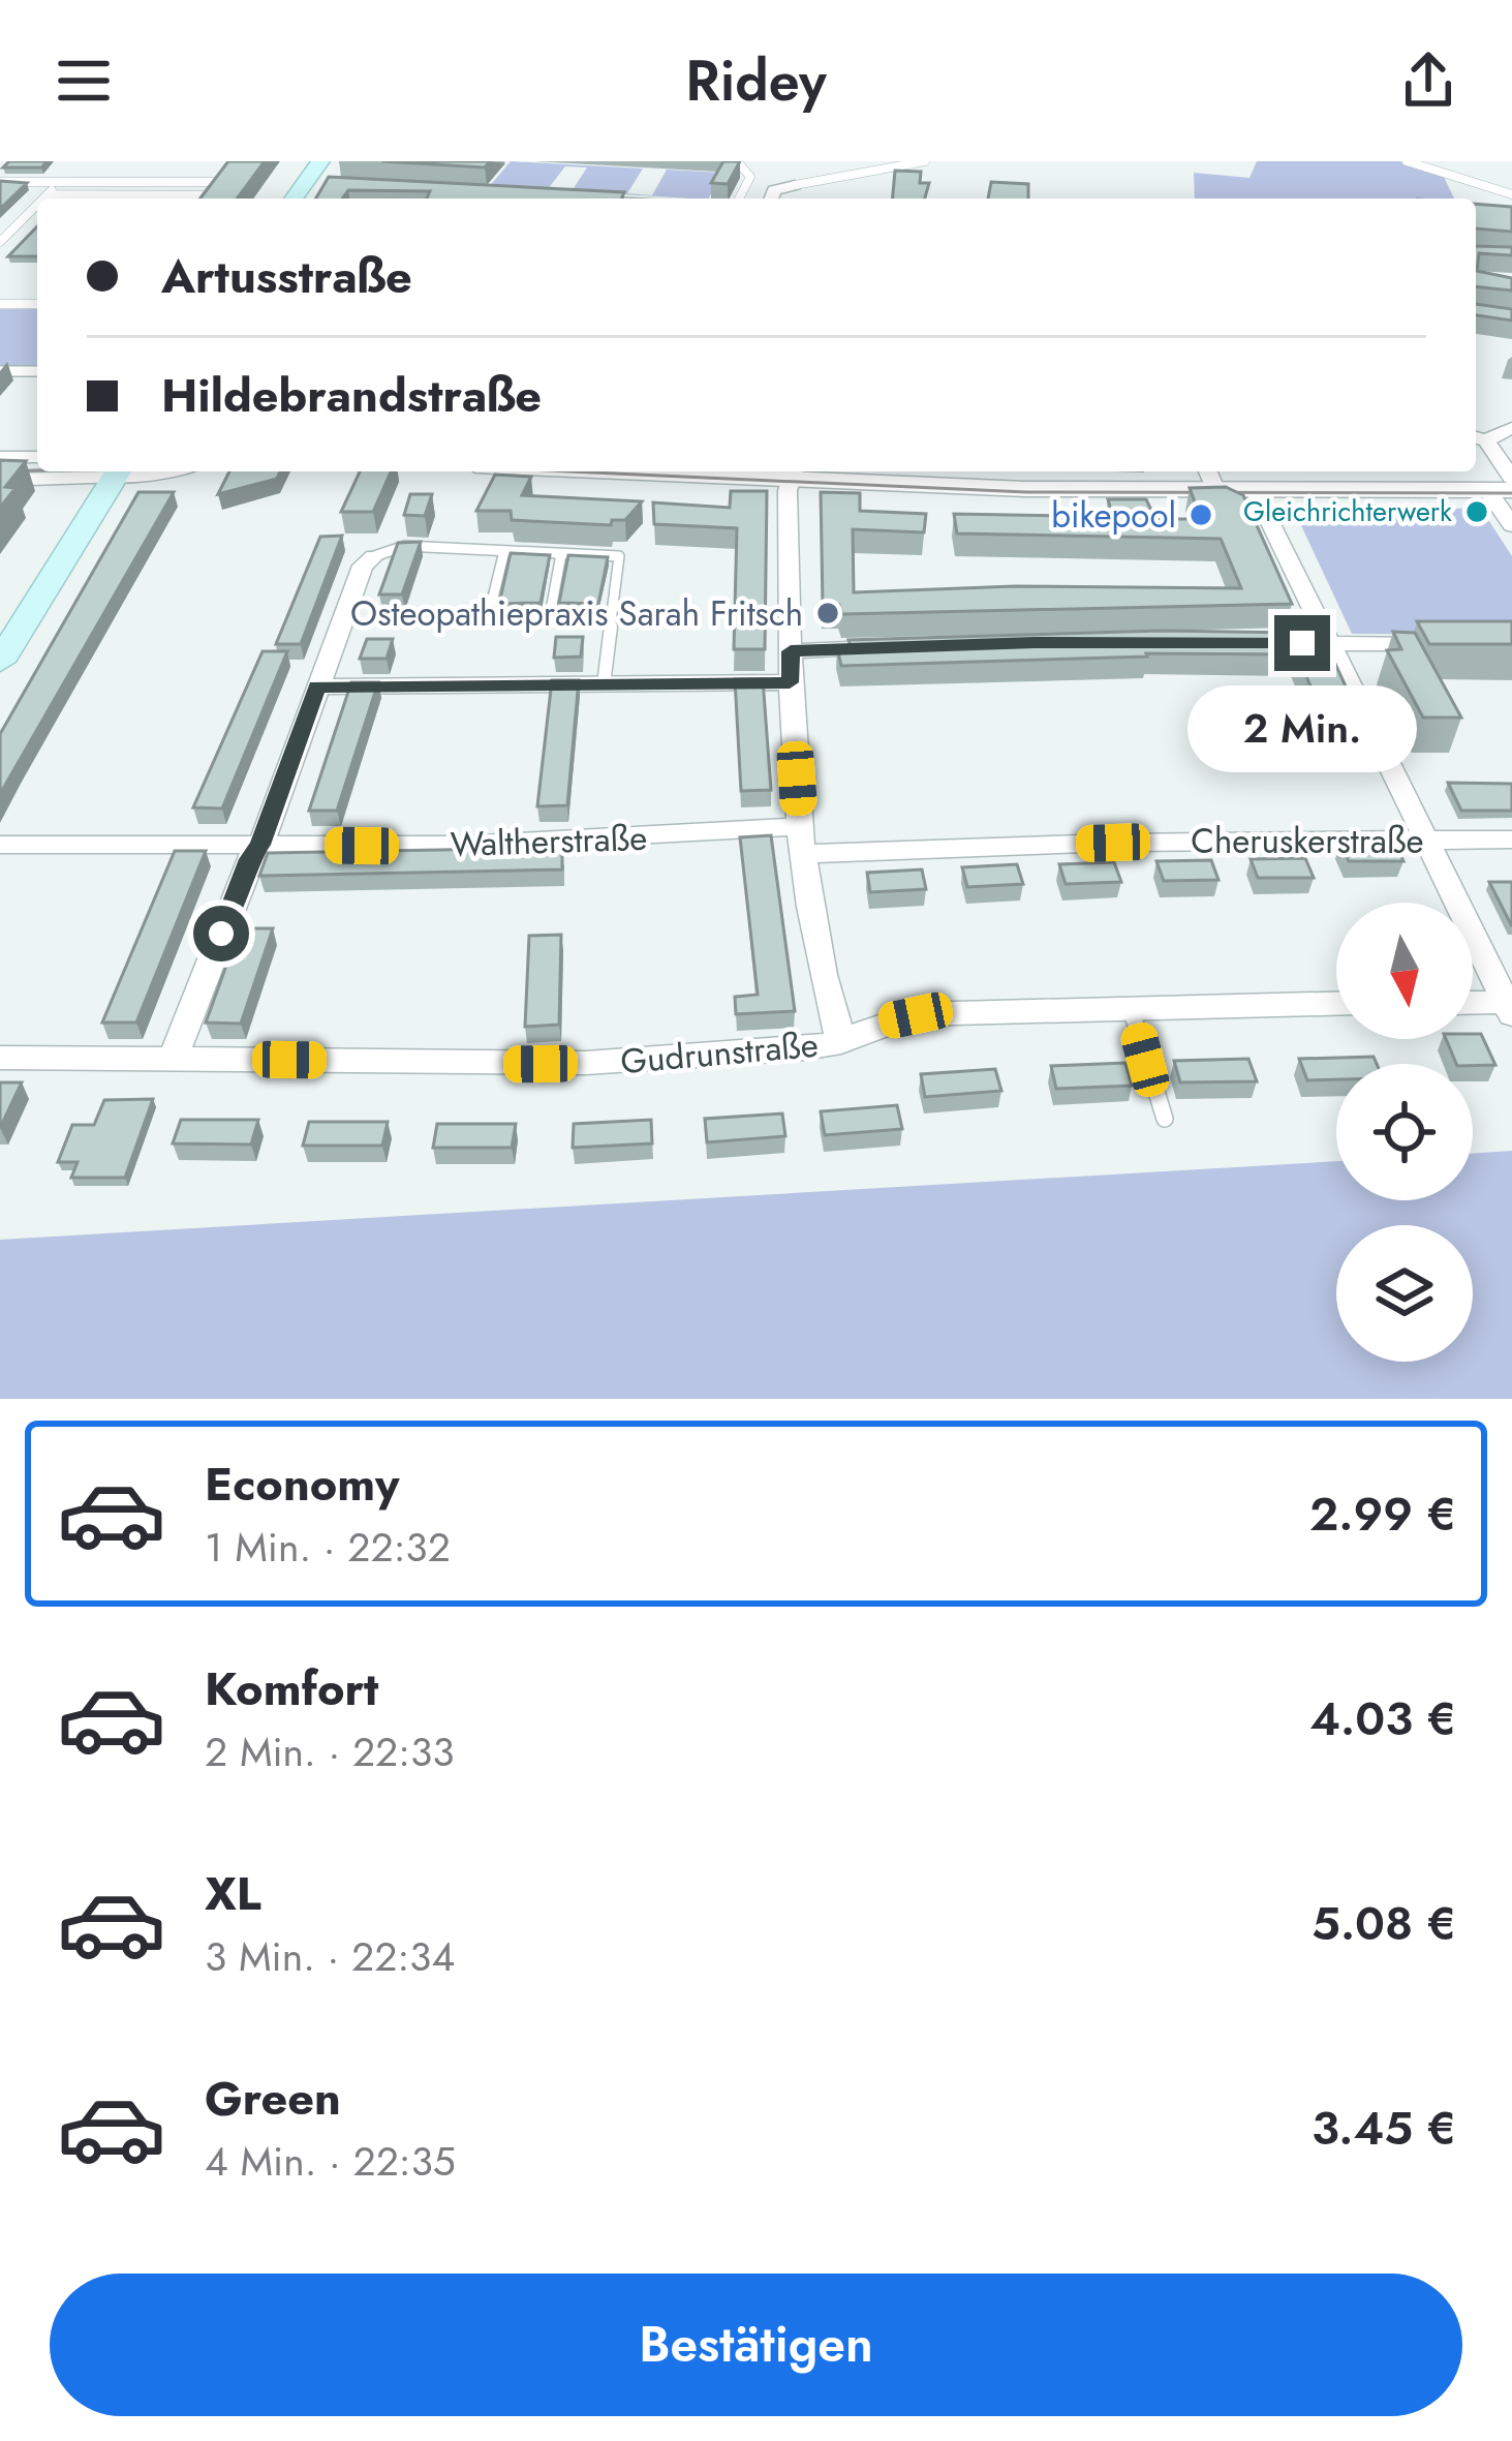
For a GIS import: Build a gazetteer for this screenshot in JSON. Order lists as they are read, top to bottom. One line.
{"streets":{"street":["Waltherstraße","Cheruskerstraße","Gudrunstraße"]},"places":["Gleichrichterwerk","bikepool","Osteopathiepraxis Sarah Fritsch"],"north":"bottom","page":{"header":"Ridey","banner":["Artusstraße","Hildebrandstraße"],"bubble":"2 Min.","list":[{"name":"Economy","note":"1 Min. · 22:32","value":"2.99 €"},{"name":"Komfort","note":"2 Min. · 22:33","value":"4.03 €"},{"name":"XL","note":"3 Min. · 22:34","value":"5.08 €"},{"name":"Green","note":"4 Min. · 22:35","value":"3.45 €"}],"buttons":"Bestätigen"}}
